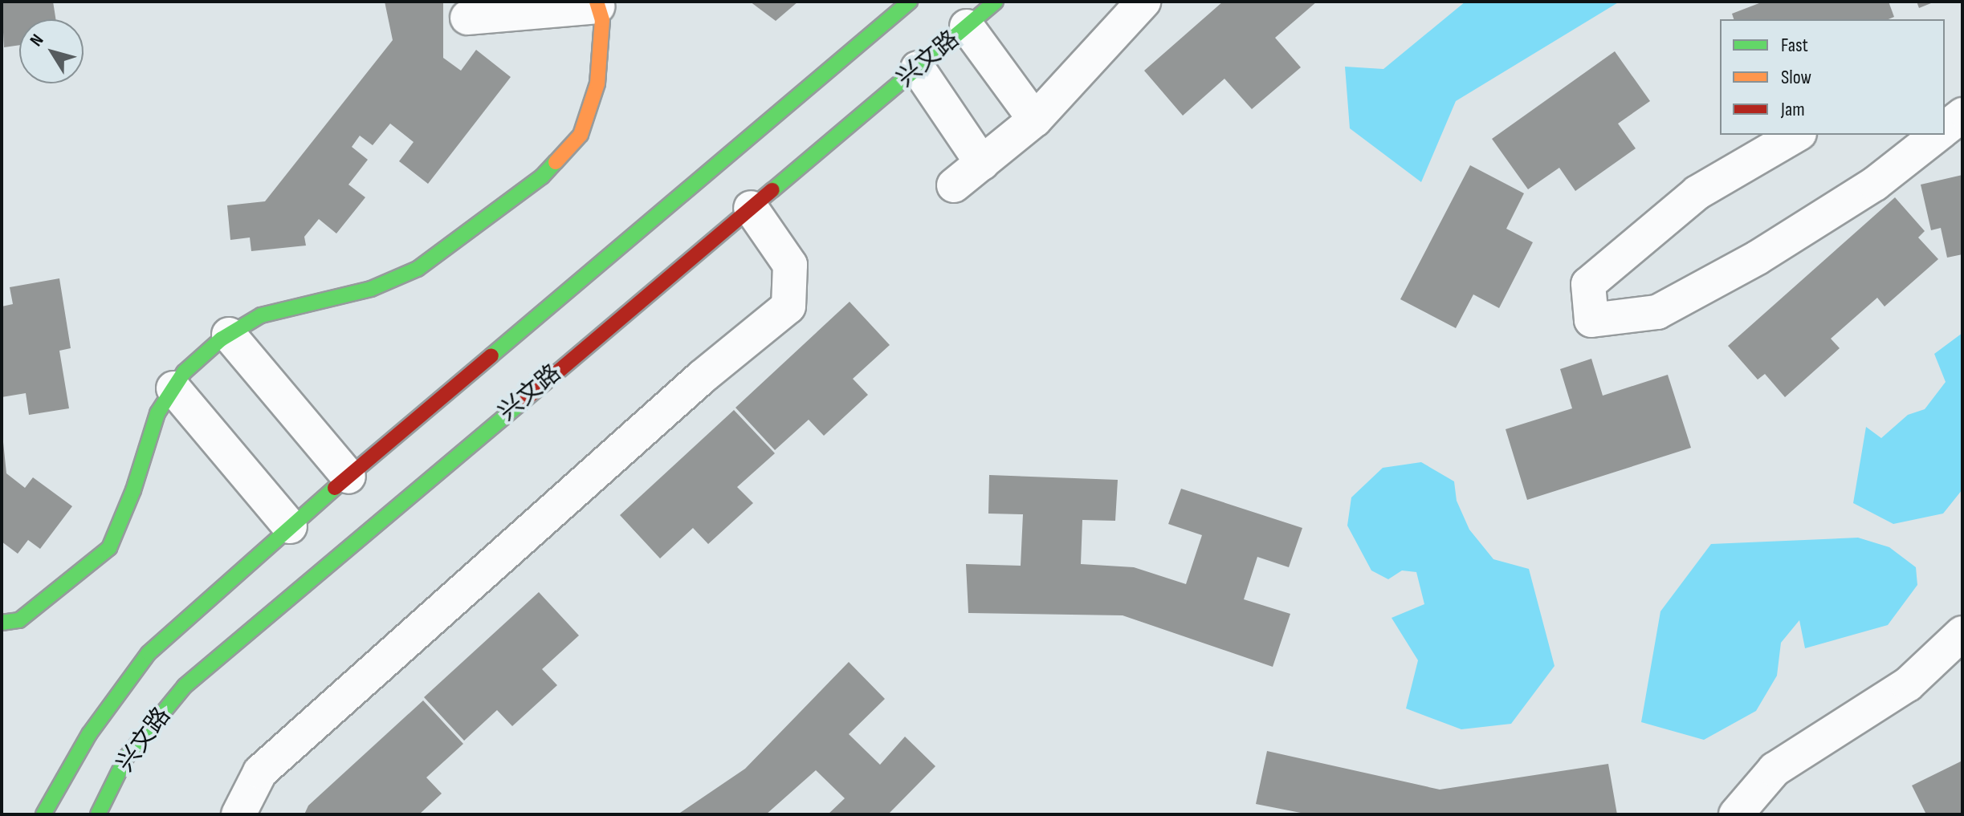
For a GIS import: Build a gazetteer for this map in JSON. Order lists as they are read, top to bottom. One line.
{"streets":{"main road":["兴文路"]},"legend":["Fast","Slow","Jam"],"north":"top left"}
